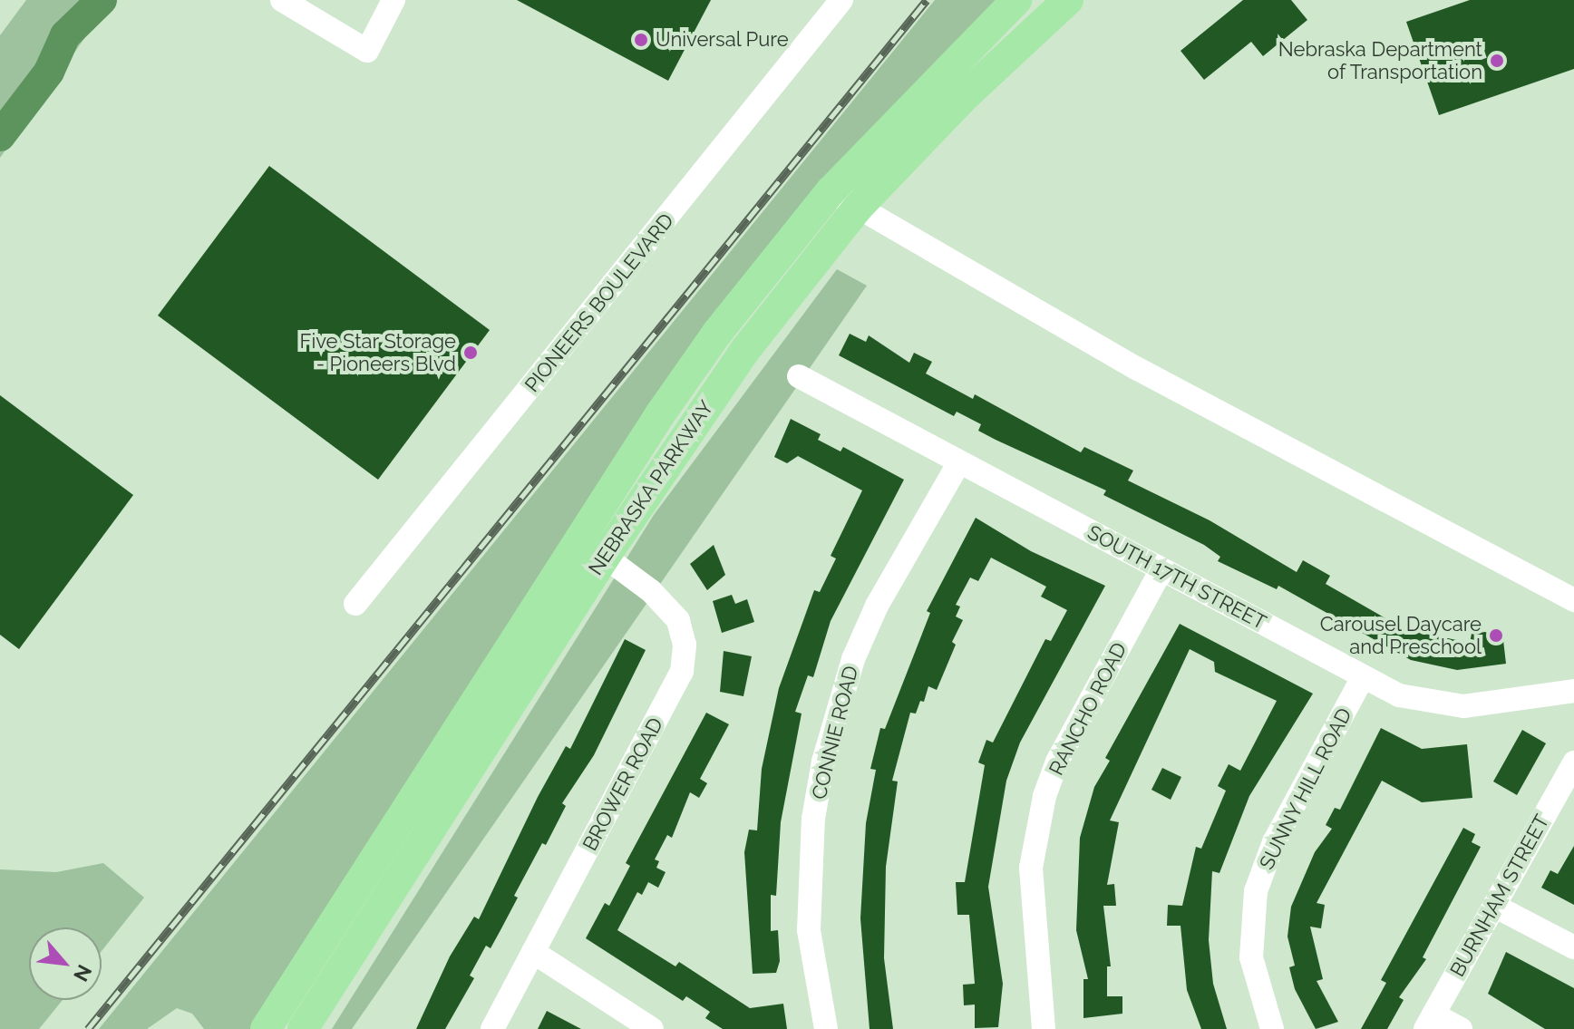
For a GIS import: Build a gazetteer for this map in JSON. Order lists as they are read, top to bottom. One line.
{"streets":{"main road":["NEBRASKA PARKWAY"],"street":["PIONEERS BOULEVARD","SOUTH 17TH STREET","RANCHO ROAD","CONNIE ROAD","BROWER ROAD","SUNNY HILL ROAD","BURNHAM STREET"]},"crossings":[["NEBRASKA PARKWAY","BROWER ROAD"],["SOUTH 17TH STREET","RANCHO ROAD"],["SOUTH 17TH STREET","CONNIE ROAD"],["SOUTH 17TH STREET","SUNNY HILL ROAD"]],"places":["Universal Pure","Nebraska Department of Transportation","Five Star Storage - Pioneers Blvd","Carousel Daycare and Preschool"],"north":"bottom right"}
